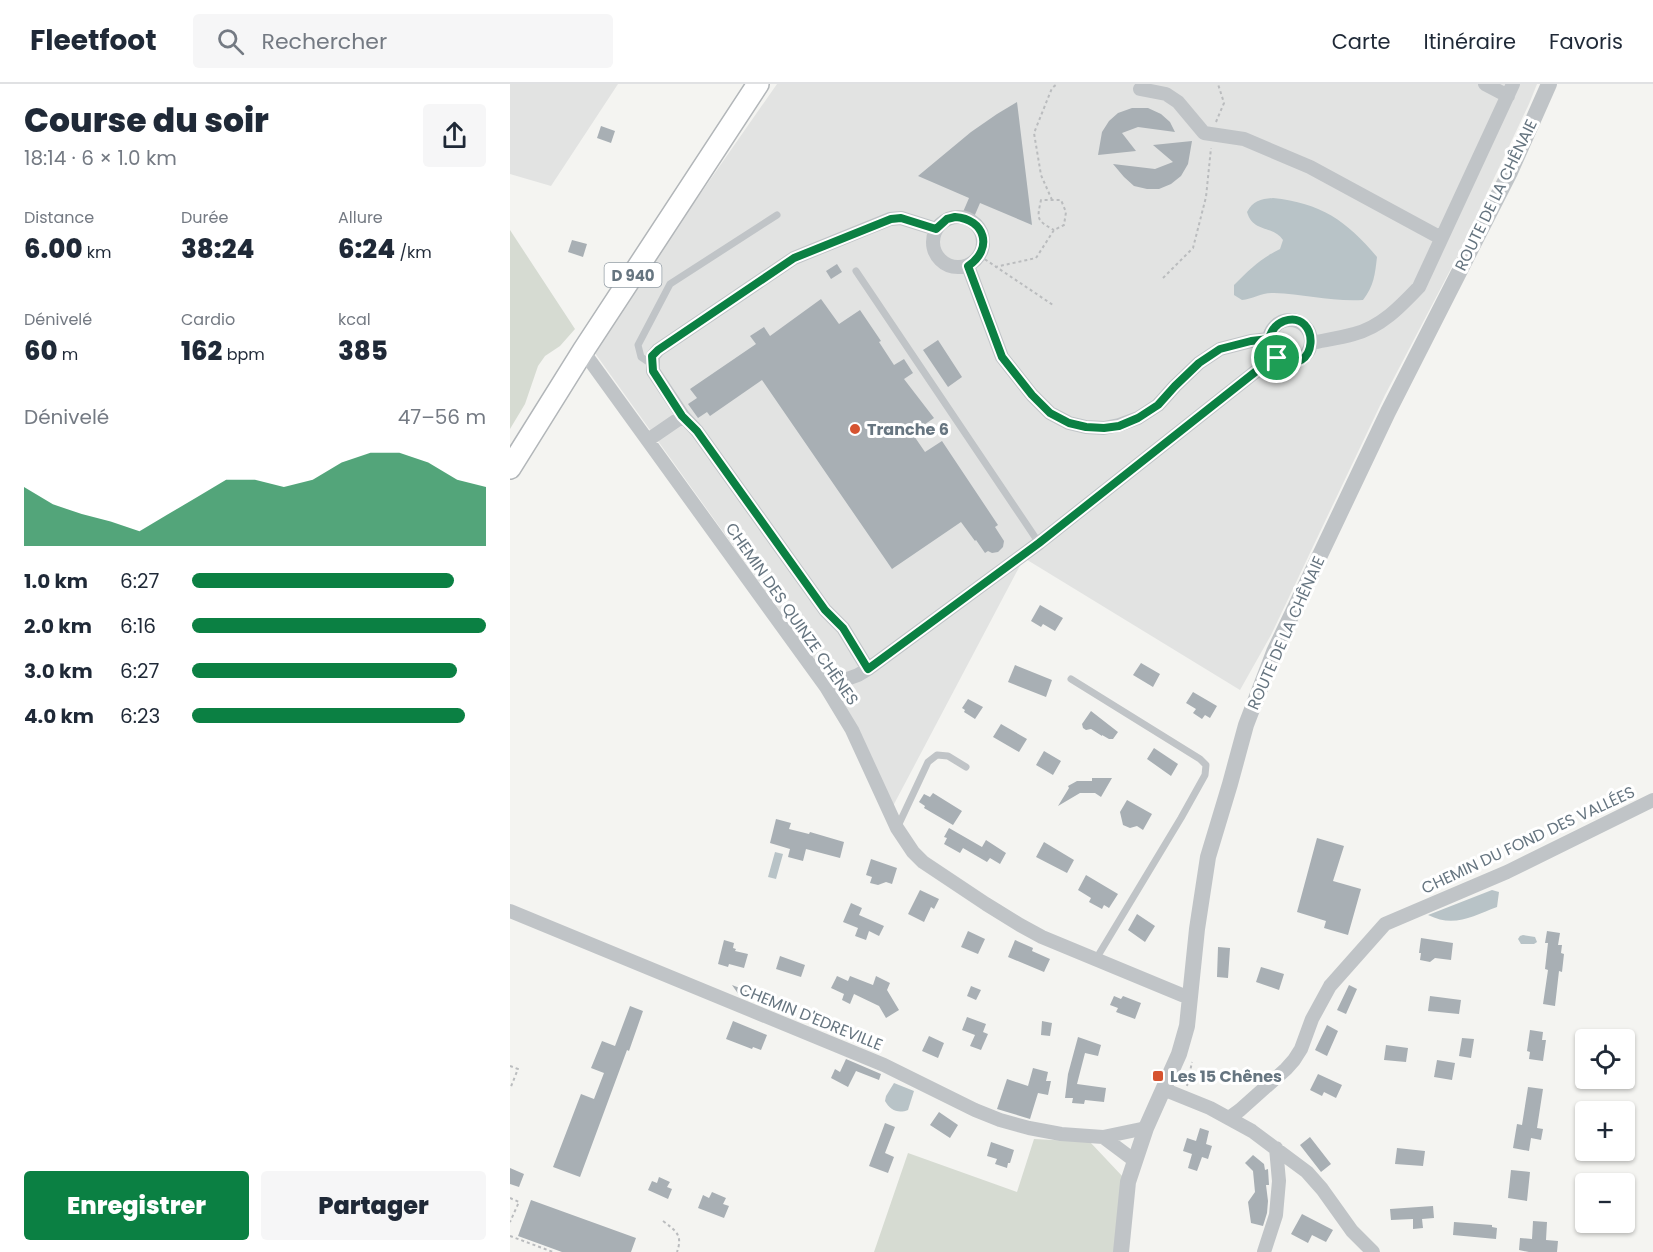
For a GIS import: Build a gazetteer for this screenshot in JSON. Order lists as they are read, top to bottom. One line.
{"streets":{"main road":["D 940"],"street":["ROUTE DE LA CHÊNAIE","CHEMIN DES QUINZE CHÊNES","CHEMIN DU FOND DES VALLÉES","CHEMIN D'EDREVILLE"]},"crossings":[["ROUTE DE LA CHÊNAIE","CHEMIN DES QUINZE CHÊNES"],["ROUTE DE LA CHÊNAIE","CHEMIN D'EDREVILLE"],["D 940","CHEMIN DES QUINZE CHÊNES"]],"places":{"other":["Tranche 6"],"transit":["Les 15 Chênes"]},"page":{"header":"Fleetfoot","search":"Rechercher","nav":["Carte","Itinéraire","Favoris"],"heading":["Course du soir","18:14 · 6 × 1.0 km"],"stats":[["Distance","6.00 km"],["Durée","38:24"],["Allure","6:24 /km"],["Dénivelé","60 m"],["Cardio","162 bpm"],["kcal","385"]],"chart":["Dénivelé","47–56 m"],"list":[{"name":"1.0 km","note":"6:27"},{"name":"2.0 km","note":"6:16"},{"name":"3.0 km","note":"6:27"},{"name":"4.0 km","note":"6:23"}],"map_buttons":["+","−"],"buttons":["Enregistrer","Partager"]}}
